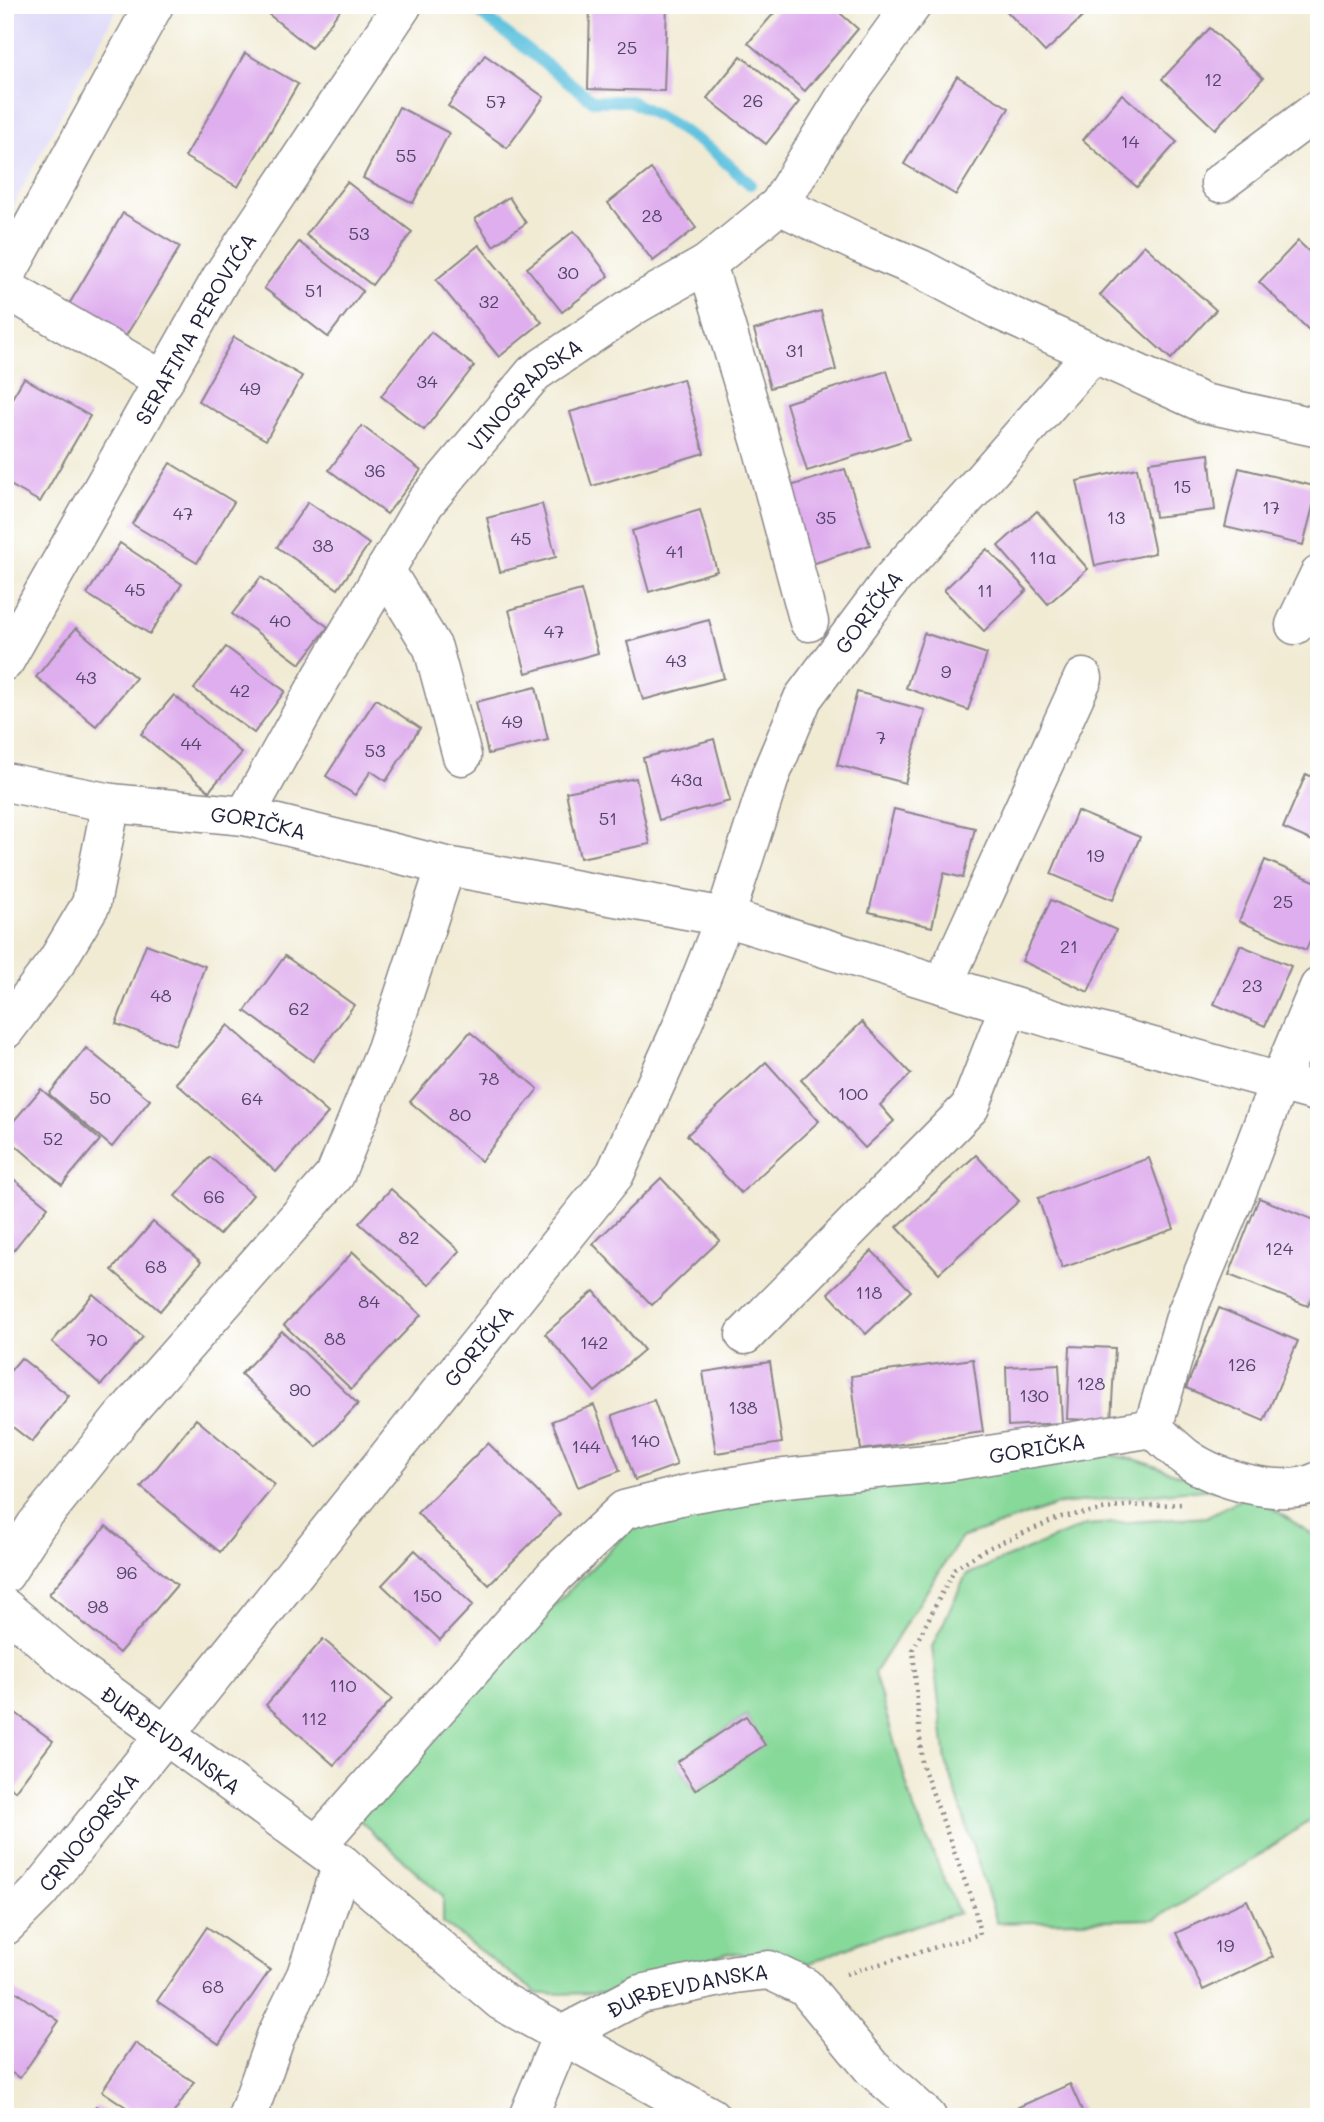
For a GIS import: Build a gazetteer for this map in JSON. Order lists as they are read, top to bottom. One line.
{"streets":{"street":["SERAFIMA PEROVIĆA","VINOGRADSKA","GORIČKA","ĐURĐEVDANSKA","CRNOGORSKA"]},"crossings":[["VINOGRADSKA","GORIČKA"],["GORIČKA","ĐURĐEVDANSKA"],["GORIČKA","CRNOGORSKA"],["ĐURĐEVDANSKA","CRNOGORSKA"]],"house_numbers":["25","12","26","57","14","55","28","53","30","51","32","31","34","49","36","15","17","47","35","13","45","38","41","11a","45","11","40","47","43","9","43","42","49","7","44","53","43a","51","19","25","21","23","48","62","78","100","50","64","80","52","66","82","124","68","118","84","88","70","142","126","128","90","130","138","140","144","96","150","98","110","112","19","68"]}
